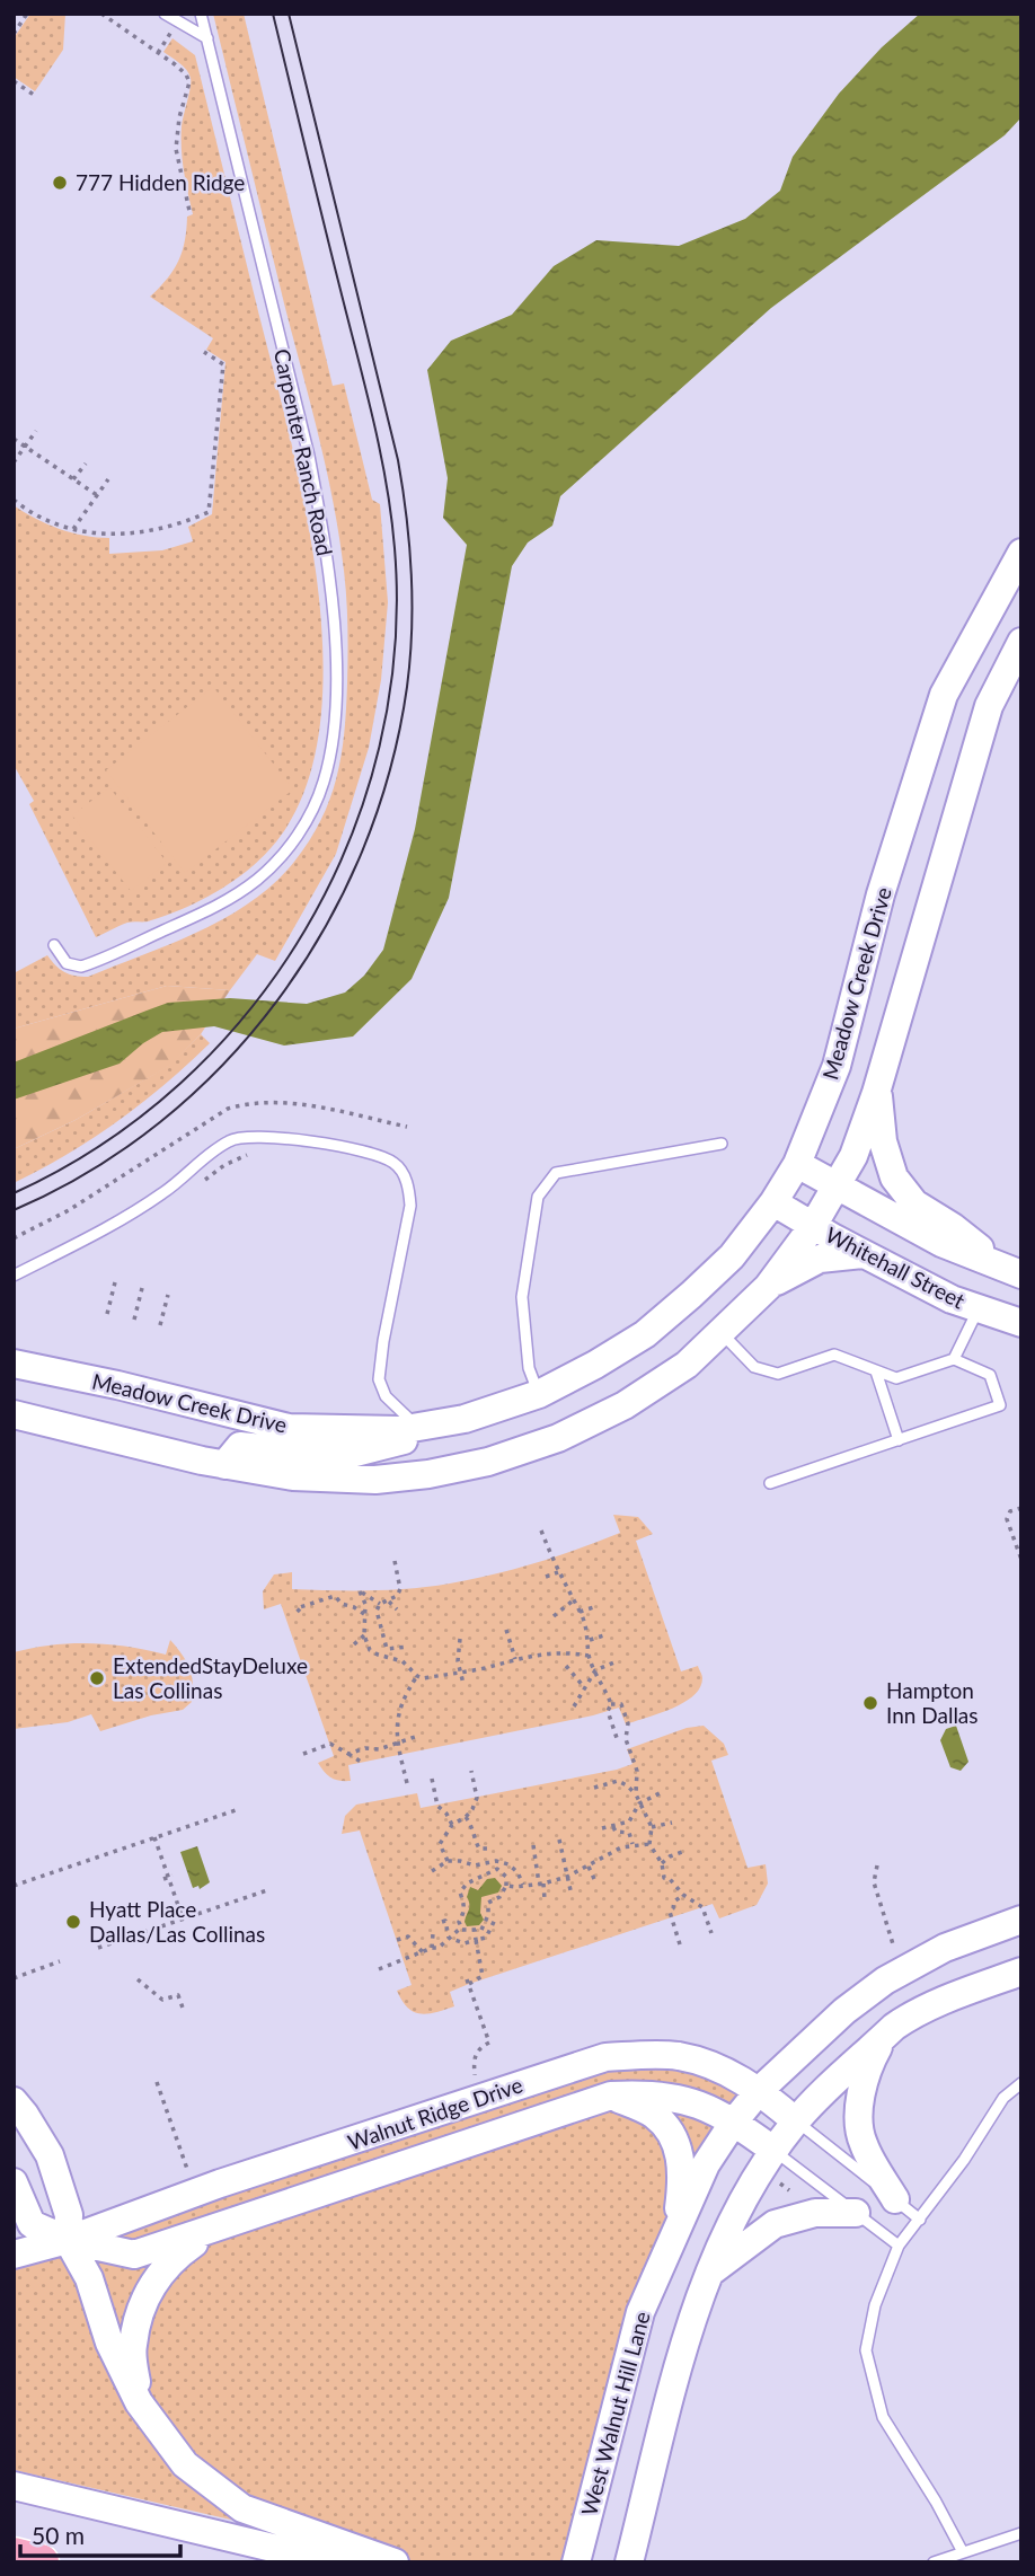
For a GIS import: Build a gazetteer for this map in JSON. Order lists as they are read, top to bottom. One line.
{"streets":{"street":["Meadow Creek Drive","Whitehall Street","Walnut Ridge Drive","West Walnut Hill Lane"],"lane":["Carpenter Ranch Road"]},"crossings":[["Meadow Creek Drive","Whitehall Street"],["Walnut Ridge Drive","West Walnut Hill Lane"]],"places":["777 Hidden Ridge","ExtendedStayDeluxe Las Collinas","Hampton Inn Dallas","Hyatt Place Dallas/Las Collinas"],"scale_bar":"50 m"}
